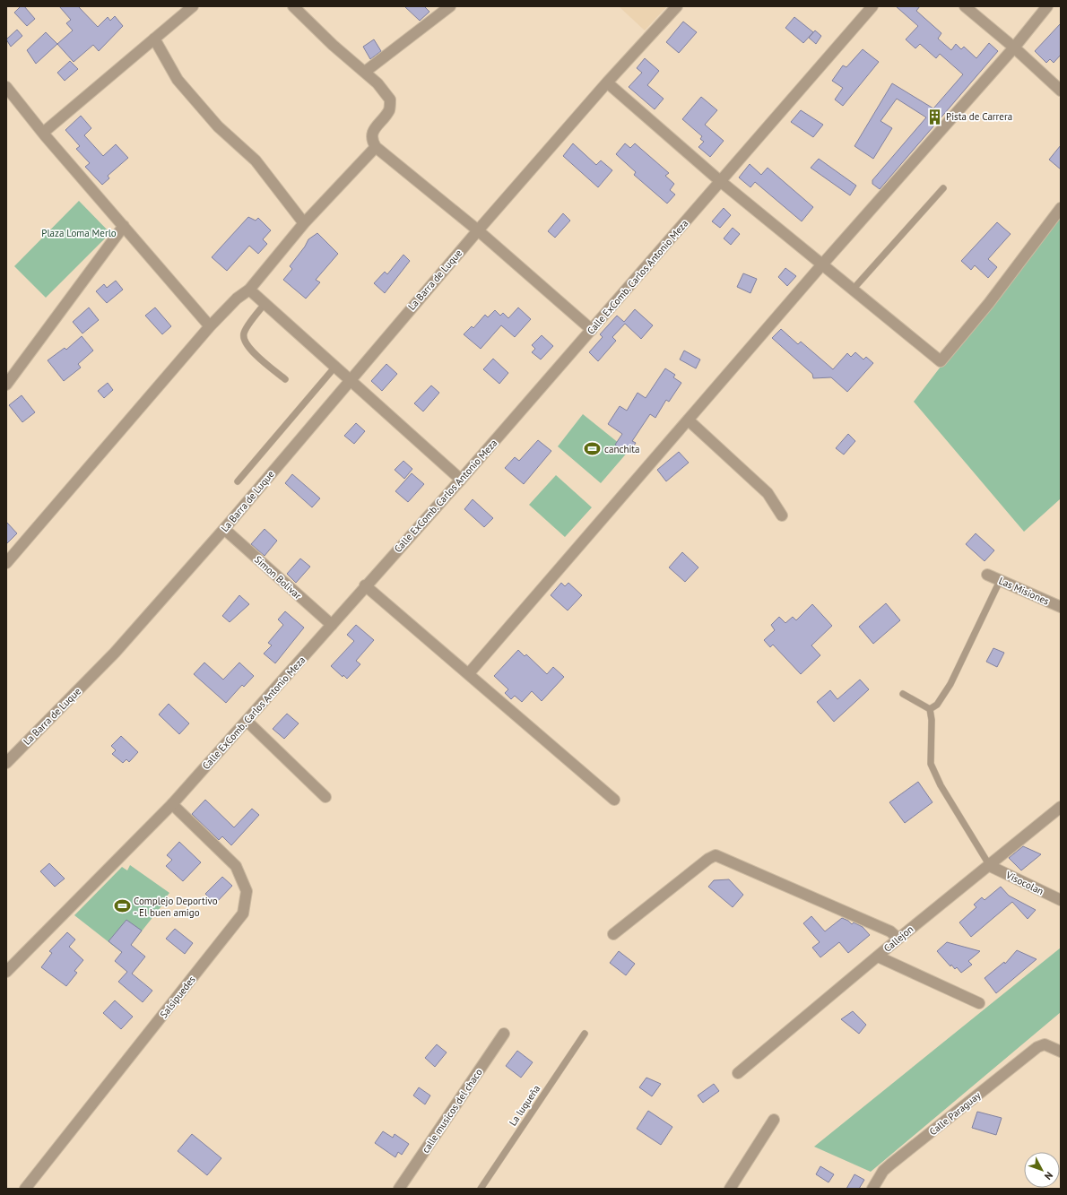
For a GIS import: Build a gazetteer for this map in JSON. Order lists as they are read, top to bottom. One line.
{"streets":{"street":["Calle ExComb. Carlos Antonio Meza","La Barra de Luque","Simon Bolivar","Las Misiones","Visocolan","Callejon","Salsipuedes","calle musicos del chaco","Calle Paraguay"],"lane":["La luqueña"]},"crossings":[["Calle ExComb. Carlos Antonio Meza","Simon Bolivar"],["Calle ExComb. Carlos Antonio Meza","Salsipuedes"],["La Barra de Luque","Simon Bolivar"],["Visocolan","Callejon"]],"parks":["Plaza Loma Merlo"],"places":{"building":["Pista de Carrera"],"sports":["canchita","Complejo Deportivo - El buen amigo"]},"north":"bottom right"}
